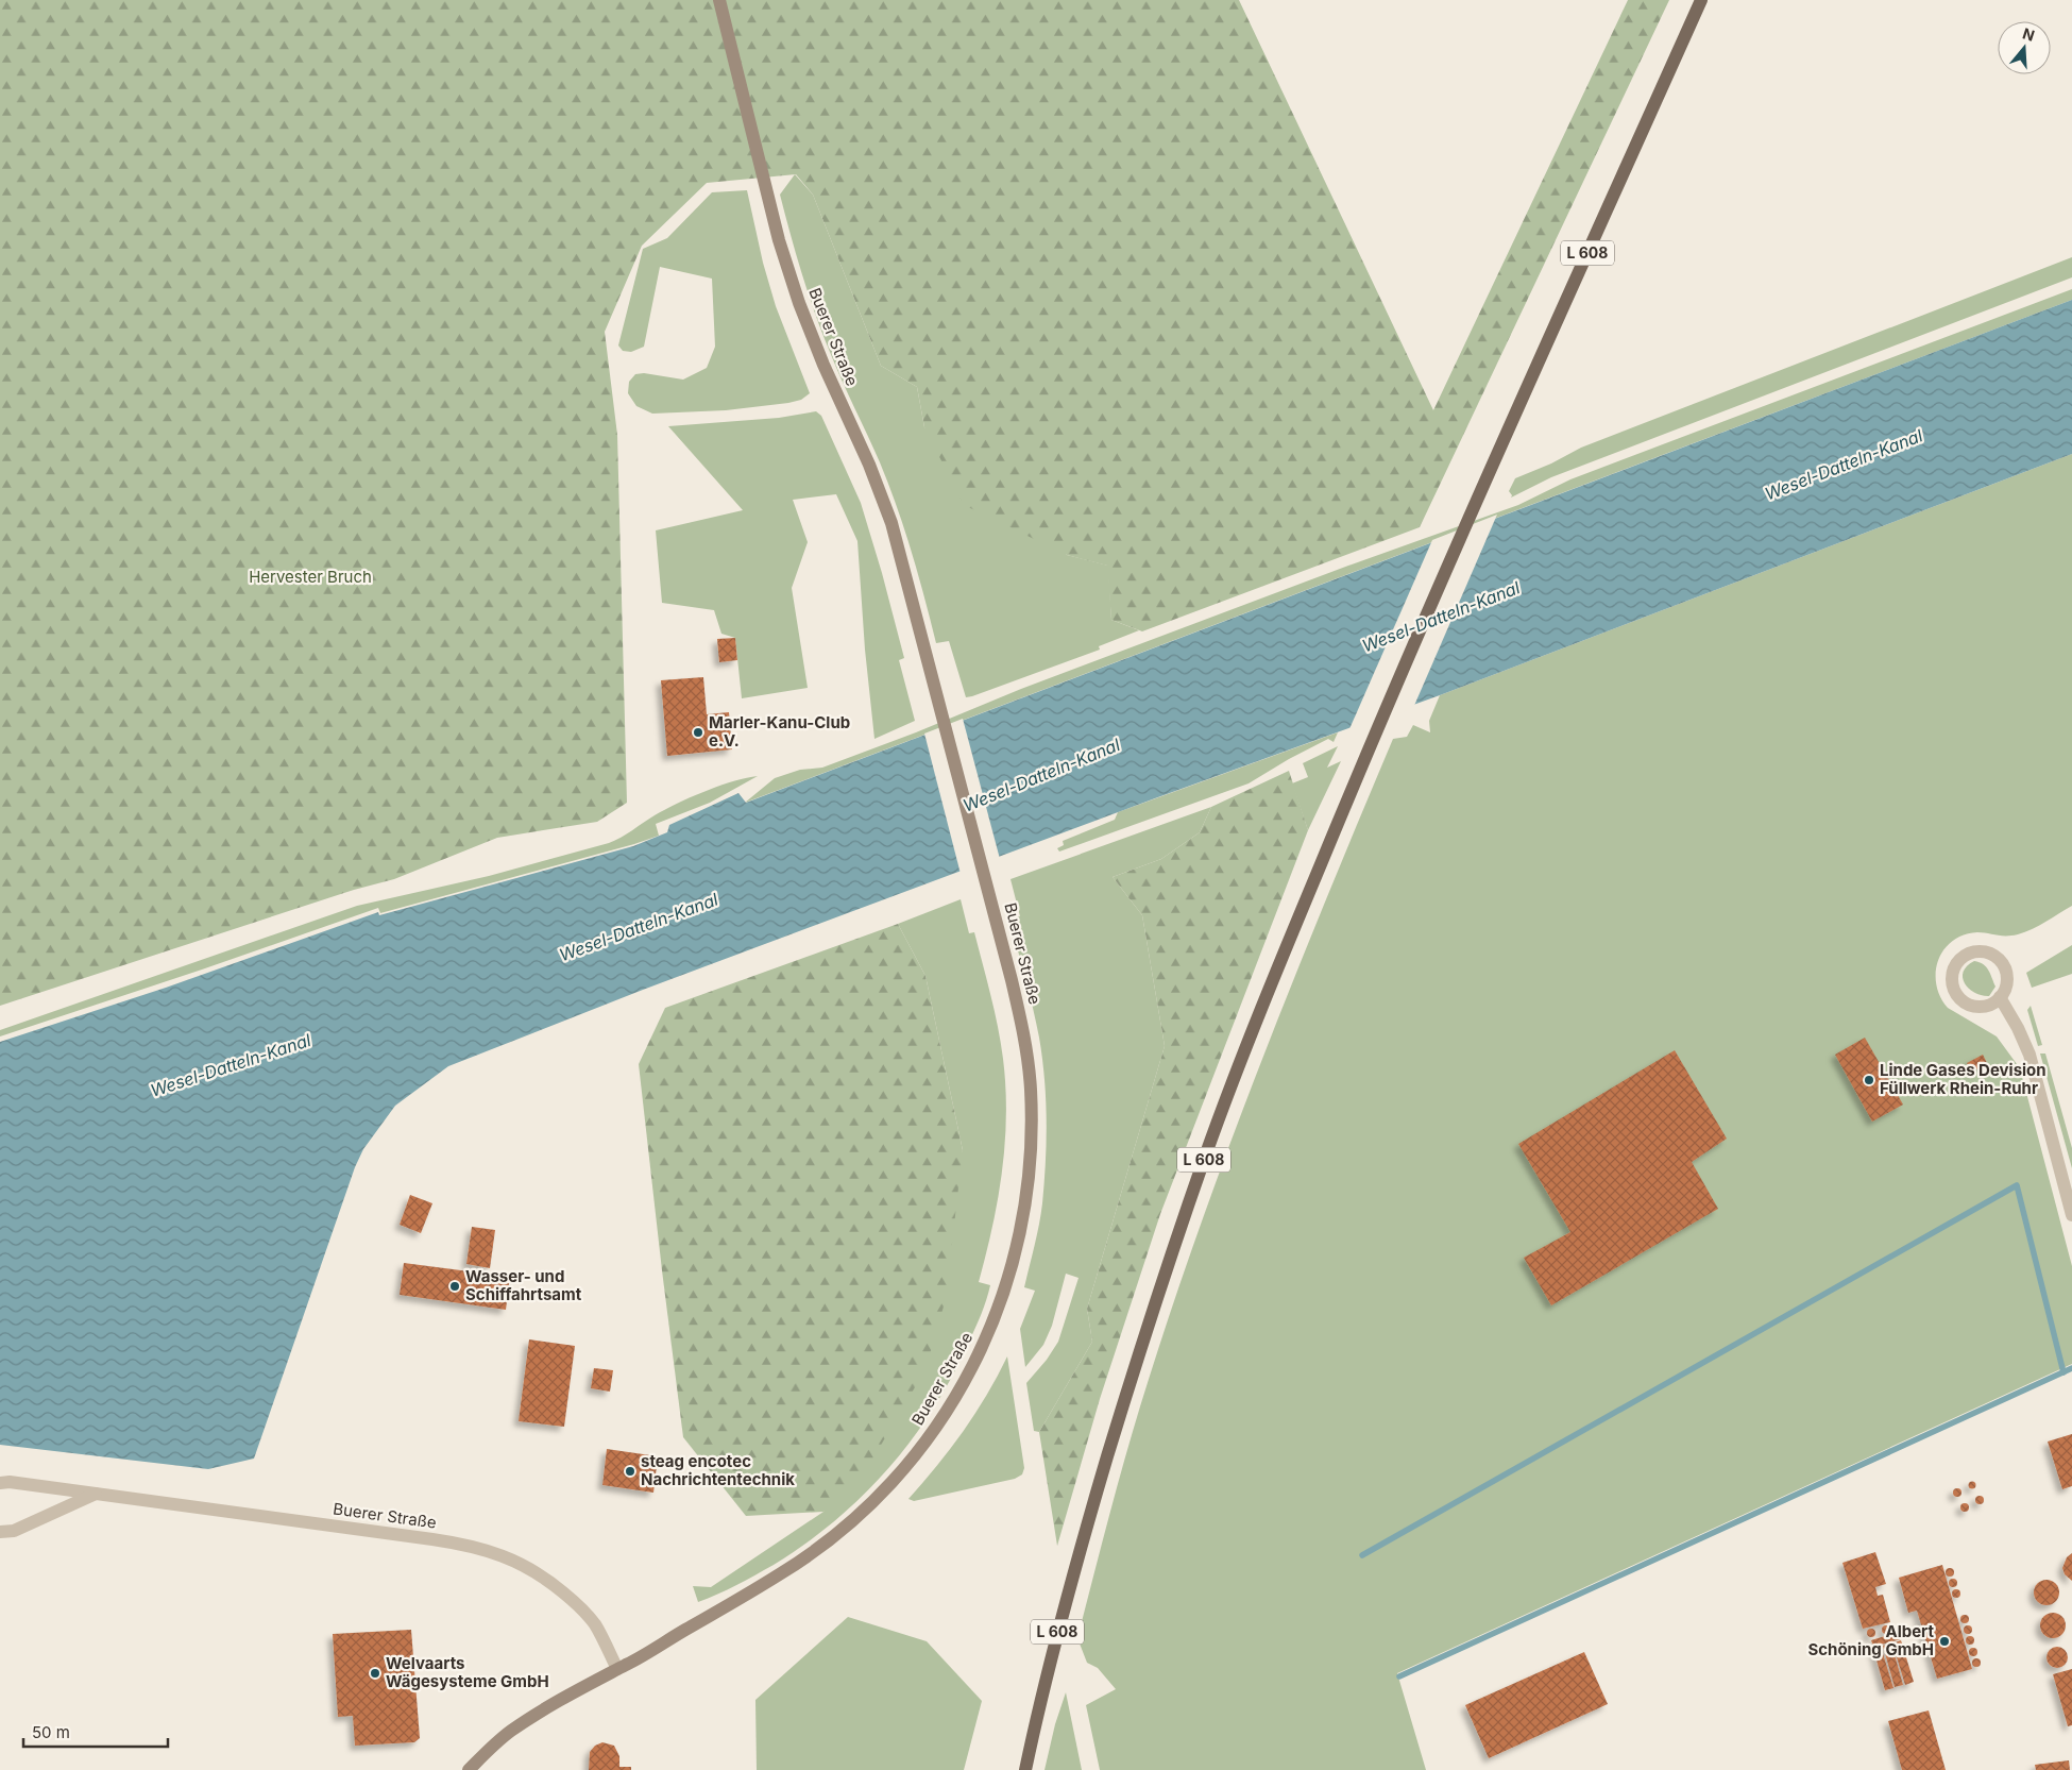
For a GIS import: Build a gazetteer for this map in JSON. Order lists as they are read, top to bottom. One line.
{"streets":{"main road":["L 608"],"street":["Buerer Straße"]},"water":["Wesel-Datteln-Kanal"],"parks":["Hervester Bruch"],"places":["Marler-Kanu-Club e.V.","Linde Gases Devision Füllwerk Rhein-Ruhr","Wasser- und Schiffahrtsamt","steag encotec Nachrichtentechnik","Albert Schöning GmbH","Welvaarts Wägesysteme GmbH"],"scale_bar":"50 m","north":"top"}
